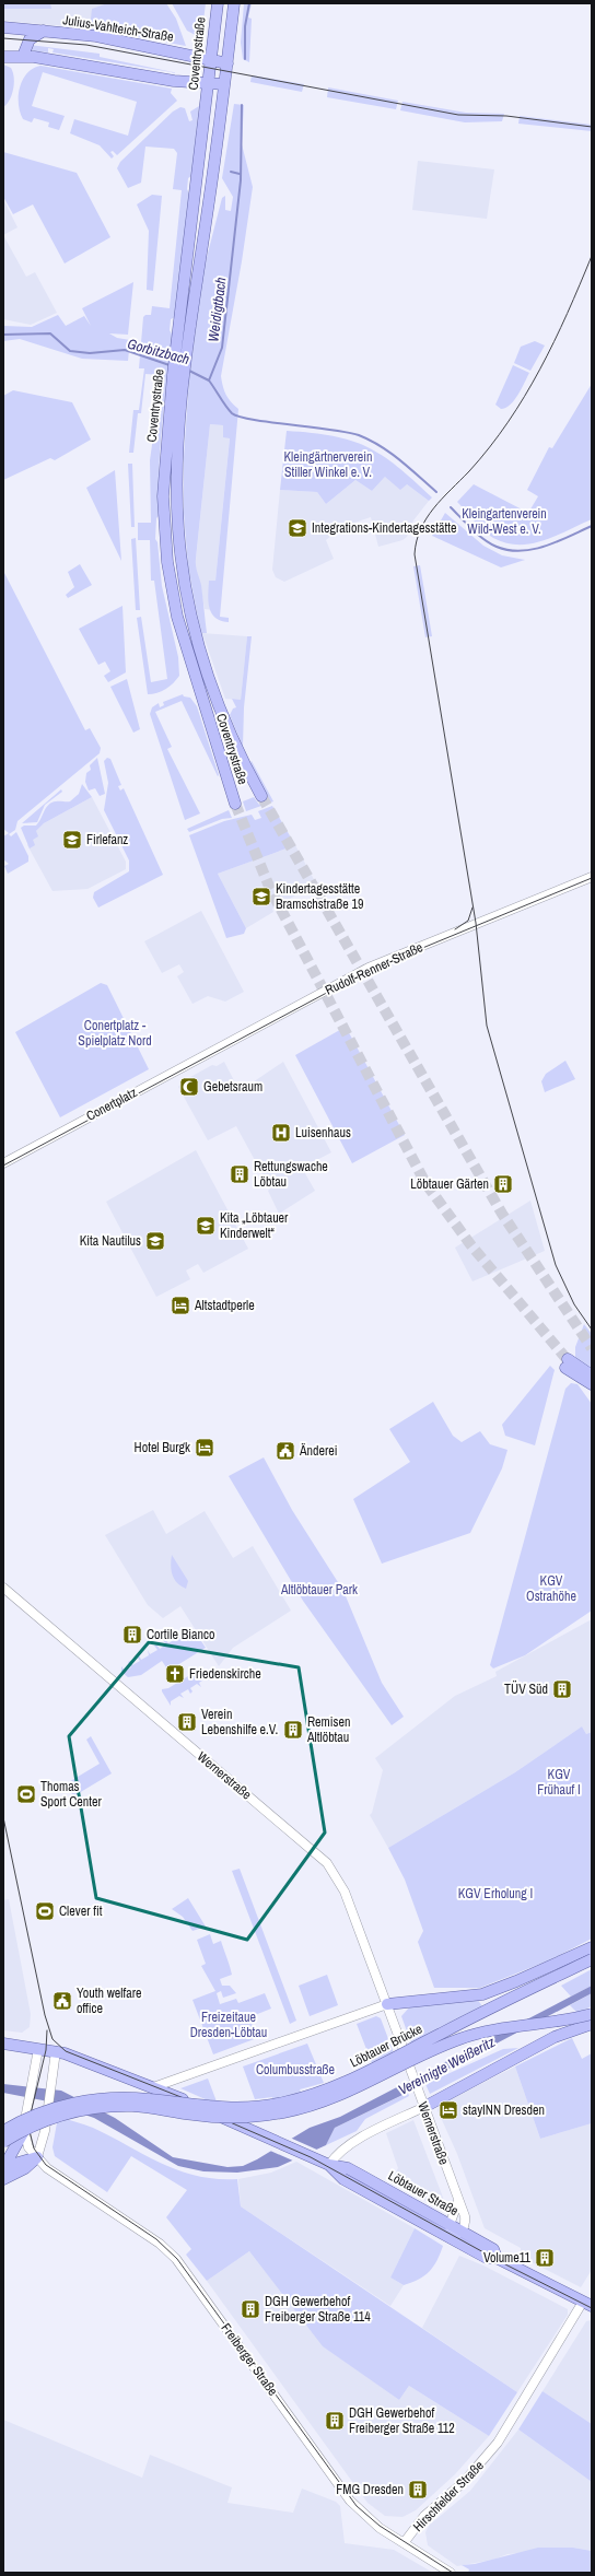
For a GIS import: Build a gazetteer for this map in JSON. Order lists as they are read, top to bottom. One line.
{"streets":{"main road":["Julius-Vahlteich-Straße","Coventrystraße","Löbtauer Brücke","Löbtauer Straße"],"street":["Rudolf-Renner-Straße","Conertplatz","Wernerstraße","Freiberger Straße","Hirschfelder Straße"]},"crossings":[["Julius-Vahlteich-Straße","Coventrystraße"],["Rudolf-Renner-Straße","Conertplatz"],["Wernerstraße","Löbtauer Straße"],["Löbtauer Straße","Hirschfelder Straße"],["Freiberger Straße","Hirschfelder Straße"]],"water":["Weidigtbach","Gorbitzbach","Vereinigte Weißeritz"],"parks":["Kleingärtnerverein Stiller Winkel e. V.","Kleingartenverein Wild-West e. V.","Conertplatz - Spielplatz Nord","KGV Ostrahöhe","Altlöbtauer Park","KGV Frühauf I","KGV Erholung I","Freizeitaue Dresden-Löbtau","Columbusstraße"],"places":{"school or university":["Integrations-Kindertagesstätte","Firlefanz","Kindertagesstätte Bramschstraße 19","Kita „Löbtauer Kinderwelt“","Kita Nautilus"],"mosque":["Gebetsraum"],"hospital":["Luisenhaus"],"building":["Rettungswache Löbtau","Löbtauer Gärten","Cortile Bianco","TÜV Süd","Verein Lebenshilfe e.V.","Remisen Altlöbtau","Volume11","DGH Gewerbehof Freiberger Straße 114","DGH Gewerbehof Freiberger Straße 112","FMG Dresden"],"hotel":["Altstadtperle","Hotel Burgk","stayINN Dresden"],"public building":["Änderei","Youth welfare office"],"church":["Friedenskirche"],"sports":["Thomas Sport Center","Clever fit"]}}
